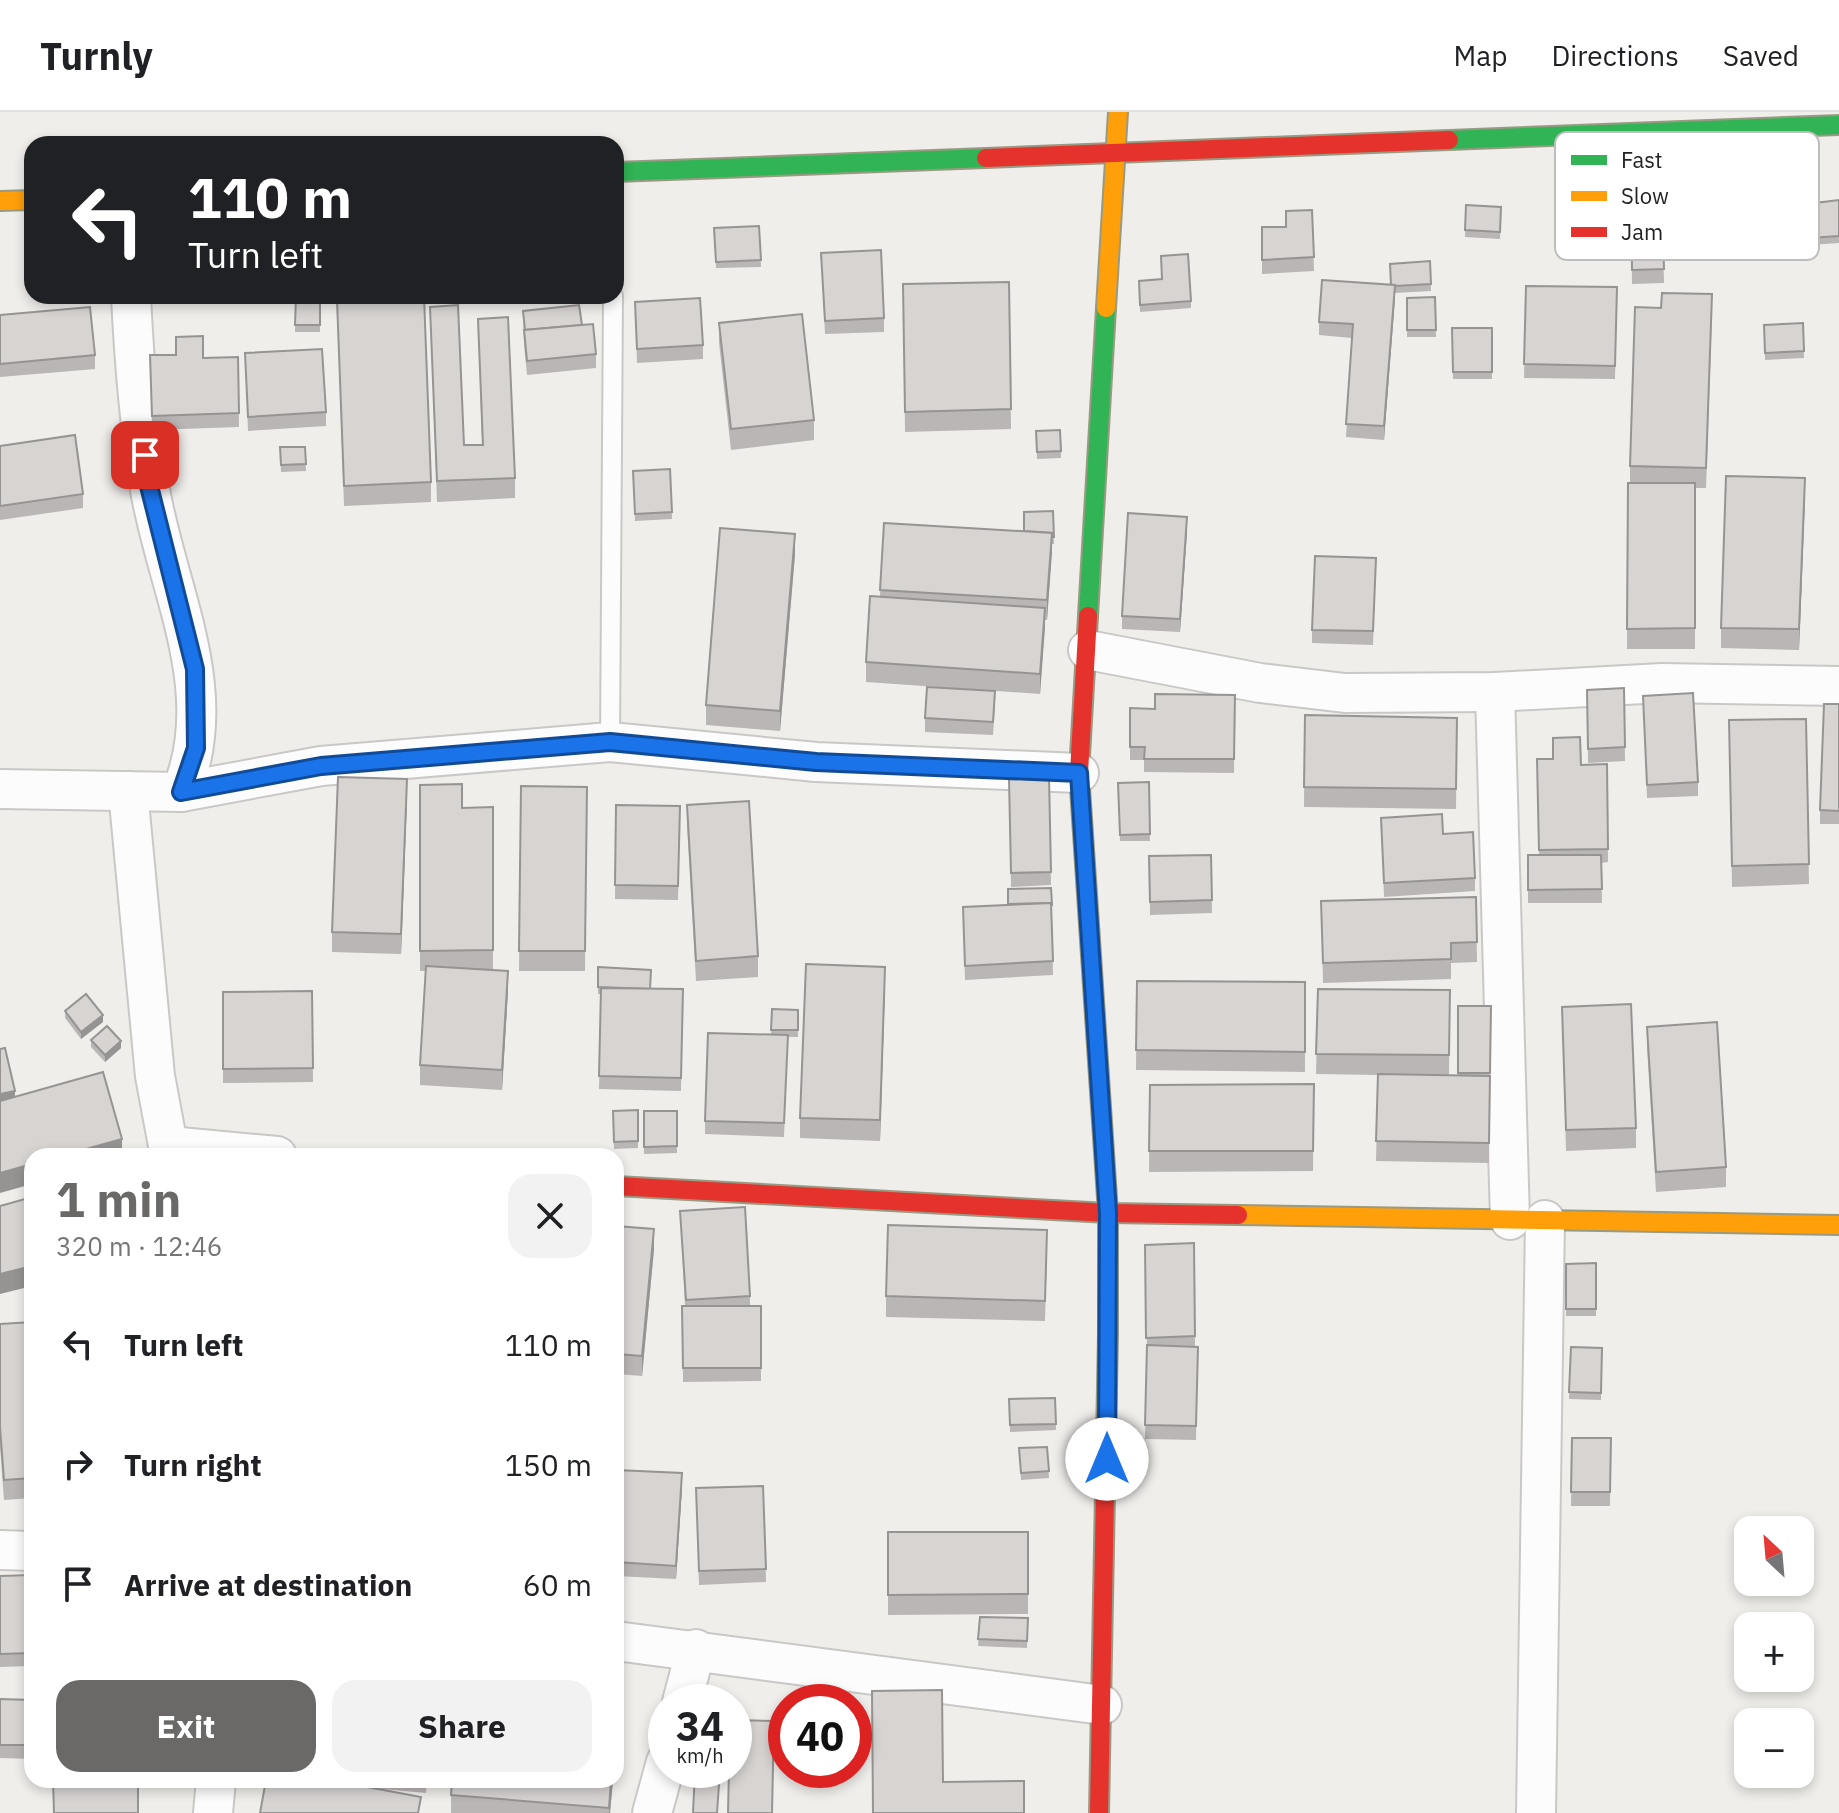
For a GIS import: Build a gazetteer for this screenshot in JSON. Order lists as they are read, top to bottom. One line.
{"legend":["Fast","Slow","Jam"],"north":"top left","page":{"header":"Turnly","nav":["Map","Directions","Saved"],"turn":["110 m","Turn left"],"heading":["1 min","320 m · 12:46"],"list":[{"name":"Turn left","value":"110 m"},{"name":"Turn right","value":"150 m"},{"name":"Arrive at destination","value":"60 m"}],"map_buttons":["+","−"],"buttons":["Exit","Share"],"speed":"34 km/h","limit":"40"}}
